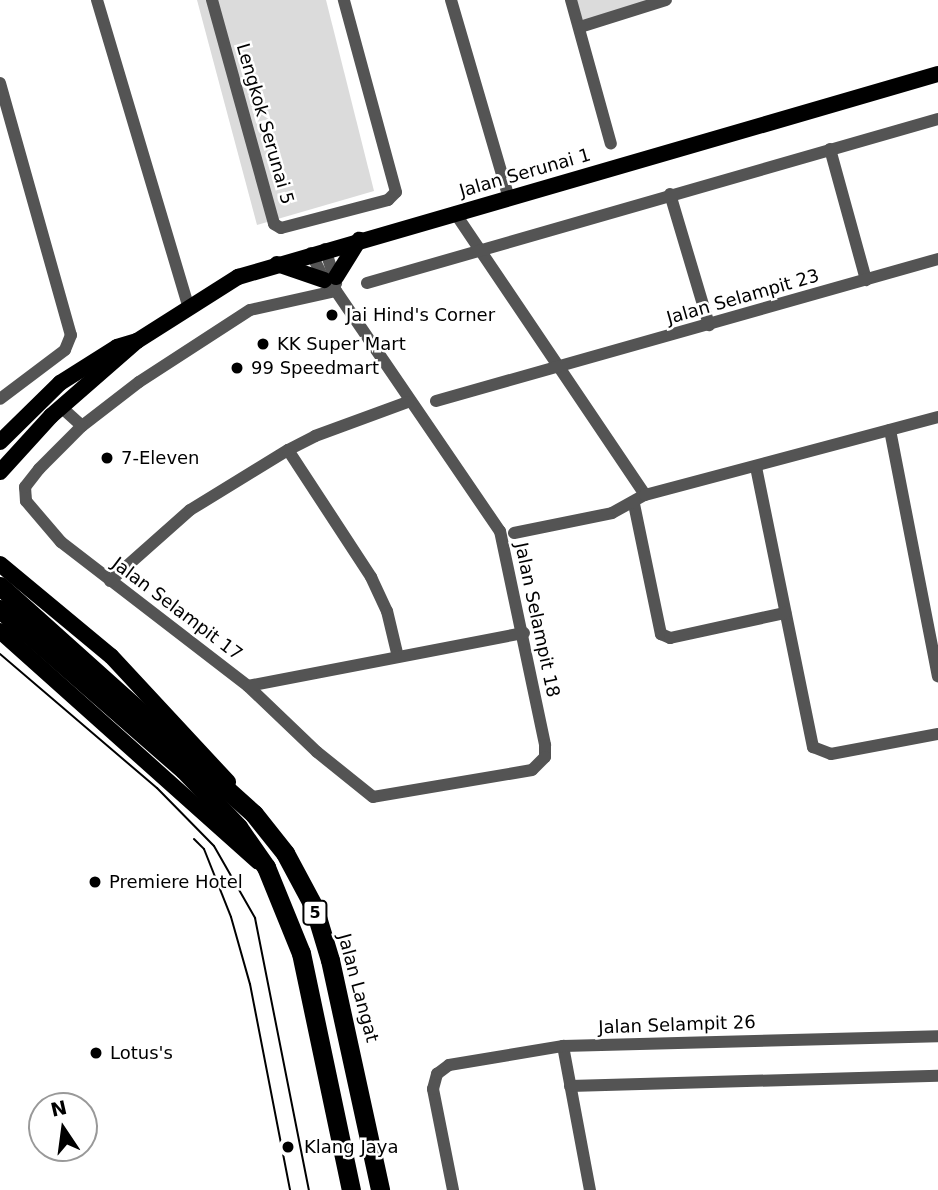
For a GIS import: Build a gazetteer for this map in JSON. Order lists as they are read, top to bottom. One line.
{"streets":{"highway":["5","Jalan Langat"],"main road":["Jalan Serunai 1"],"street":["Lengkok Serunai 5","Jalan Selampit 23","Jalan Selampit 17","Jalan Selampit 18","Jalan Selampit 26"]},"crossings":[["Jalan Serunai 1","Jalan Selampit 18"],["Jalan Selampit 17","Jalan Selampit 18"]],"places":["Jai Hind's Corner","KK Super Mart","99 Speedmart","7-Eleven","Premiere Hotel","Lotus's","Klang Jaya"],"north":"top"}
